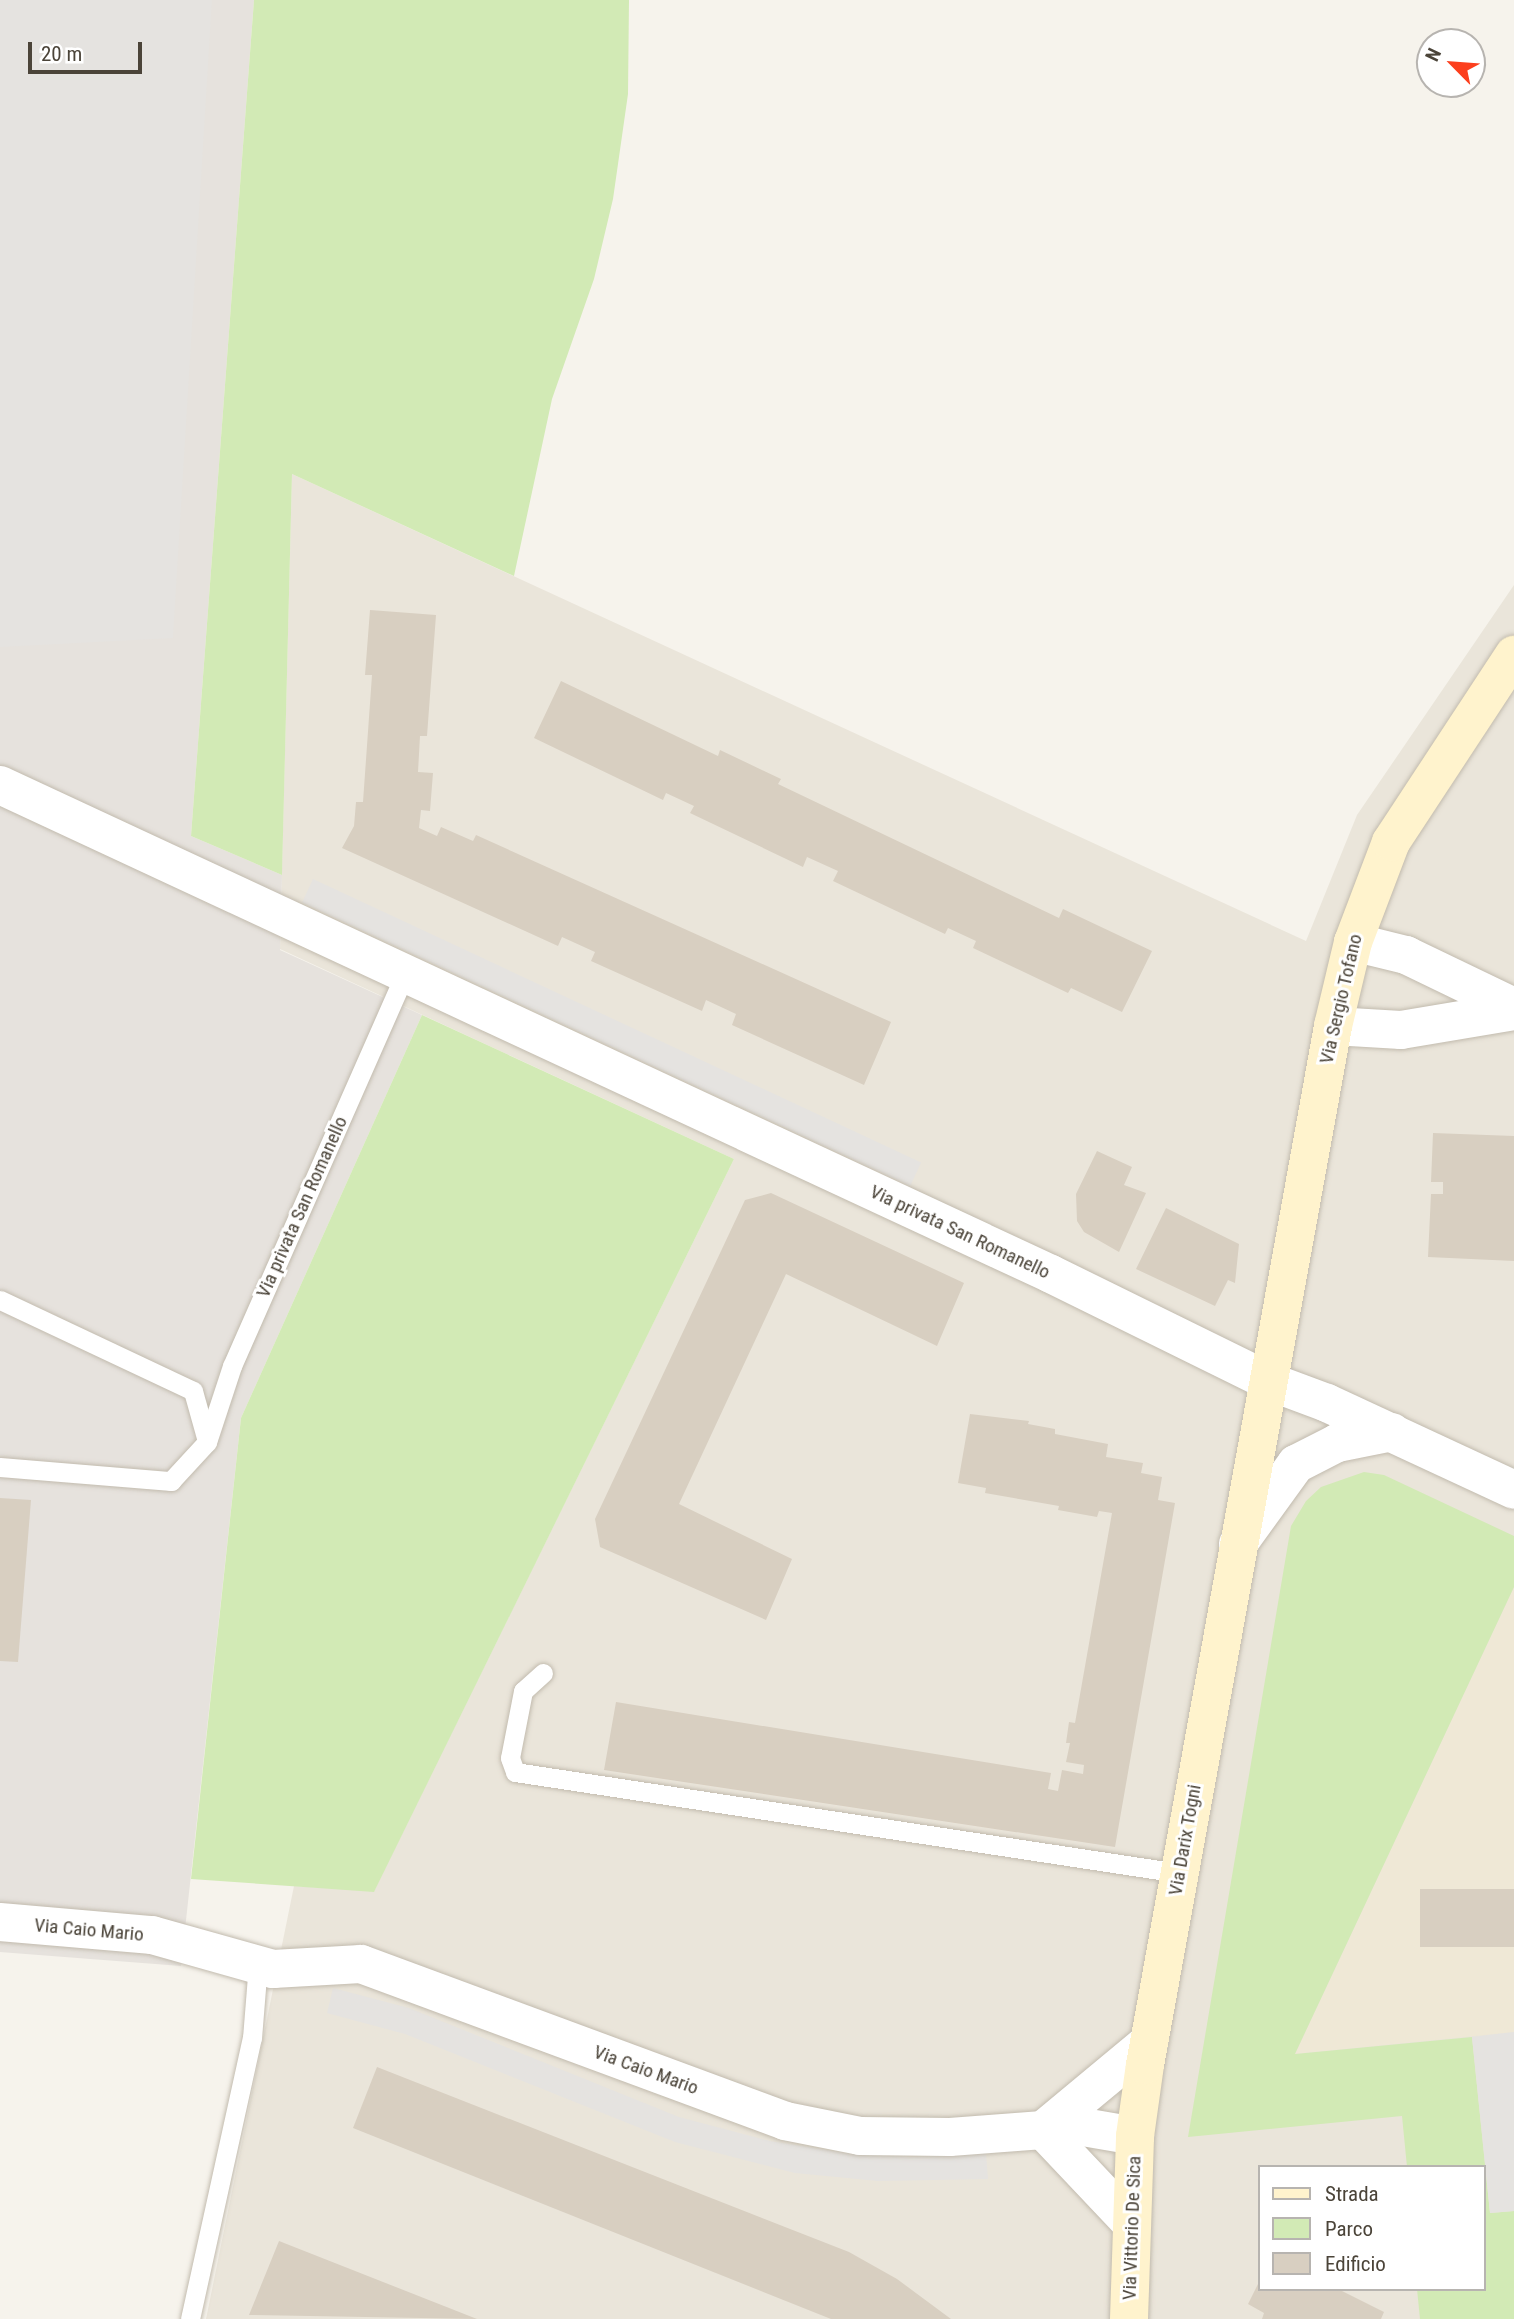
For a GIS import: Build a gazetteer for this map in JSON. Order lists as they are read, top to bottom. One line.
{"streets":{"street":["Via Sergio Tofano","Via privata San Romanello","Via Darix Togni","Via Caio Mario","Via Vittorio De Sica"]},"crossings":[["Via Sergio Tofano","Via privata San Romanello"],["Via Sergio Tofano","Via Darix Togni"],["Via privata San Romanello","Via Darix Togni"],["Via Darix Togni","Via Caio Mario"],["Via Darix Togni","Via Vittorio De Sica"],["Via Caio Mario","Via Vittorio De Sica"]],"legend":["Strada","Parco","Edificio"],"scale_bar":"20 m","north":"top left"}
